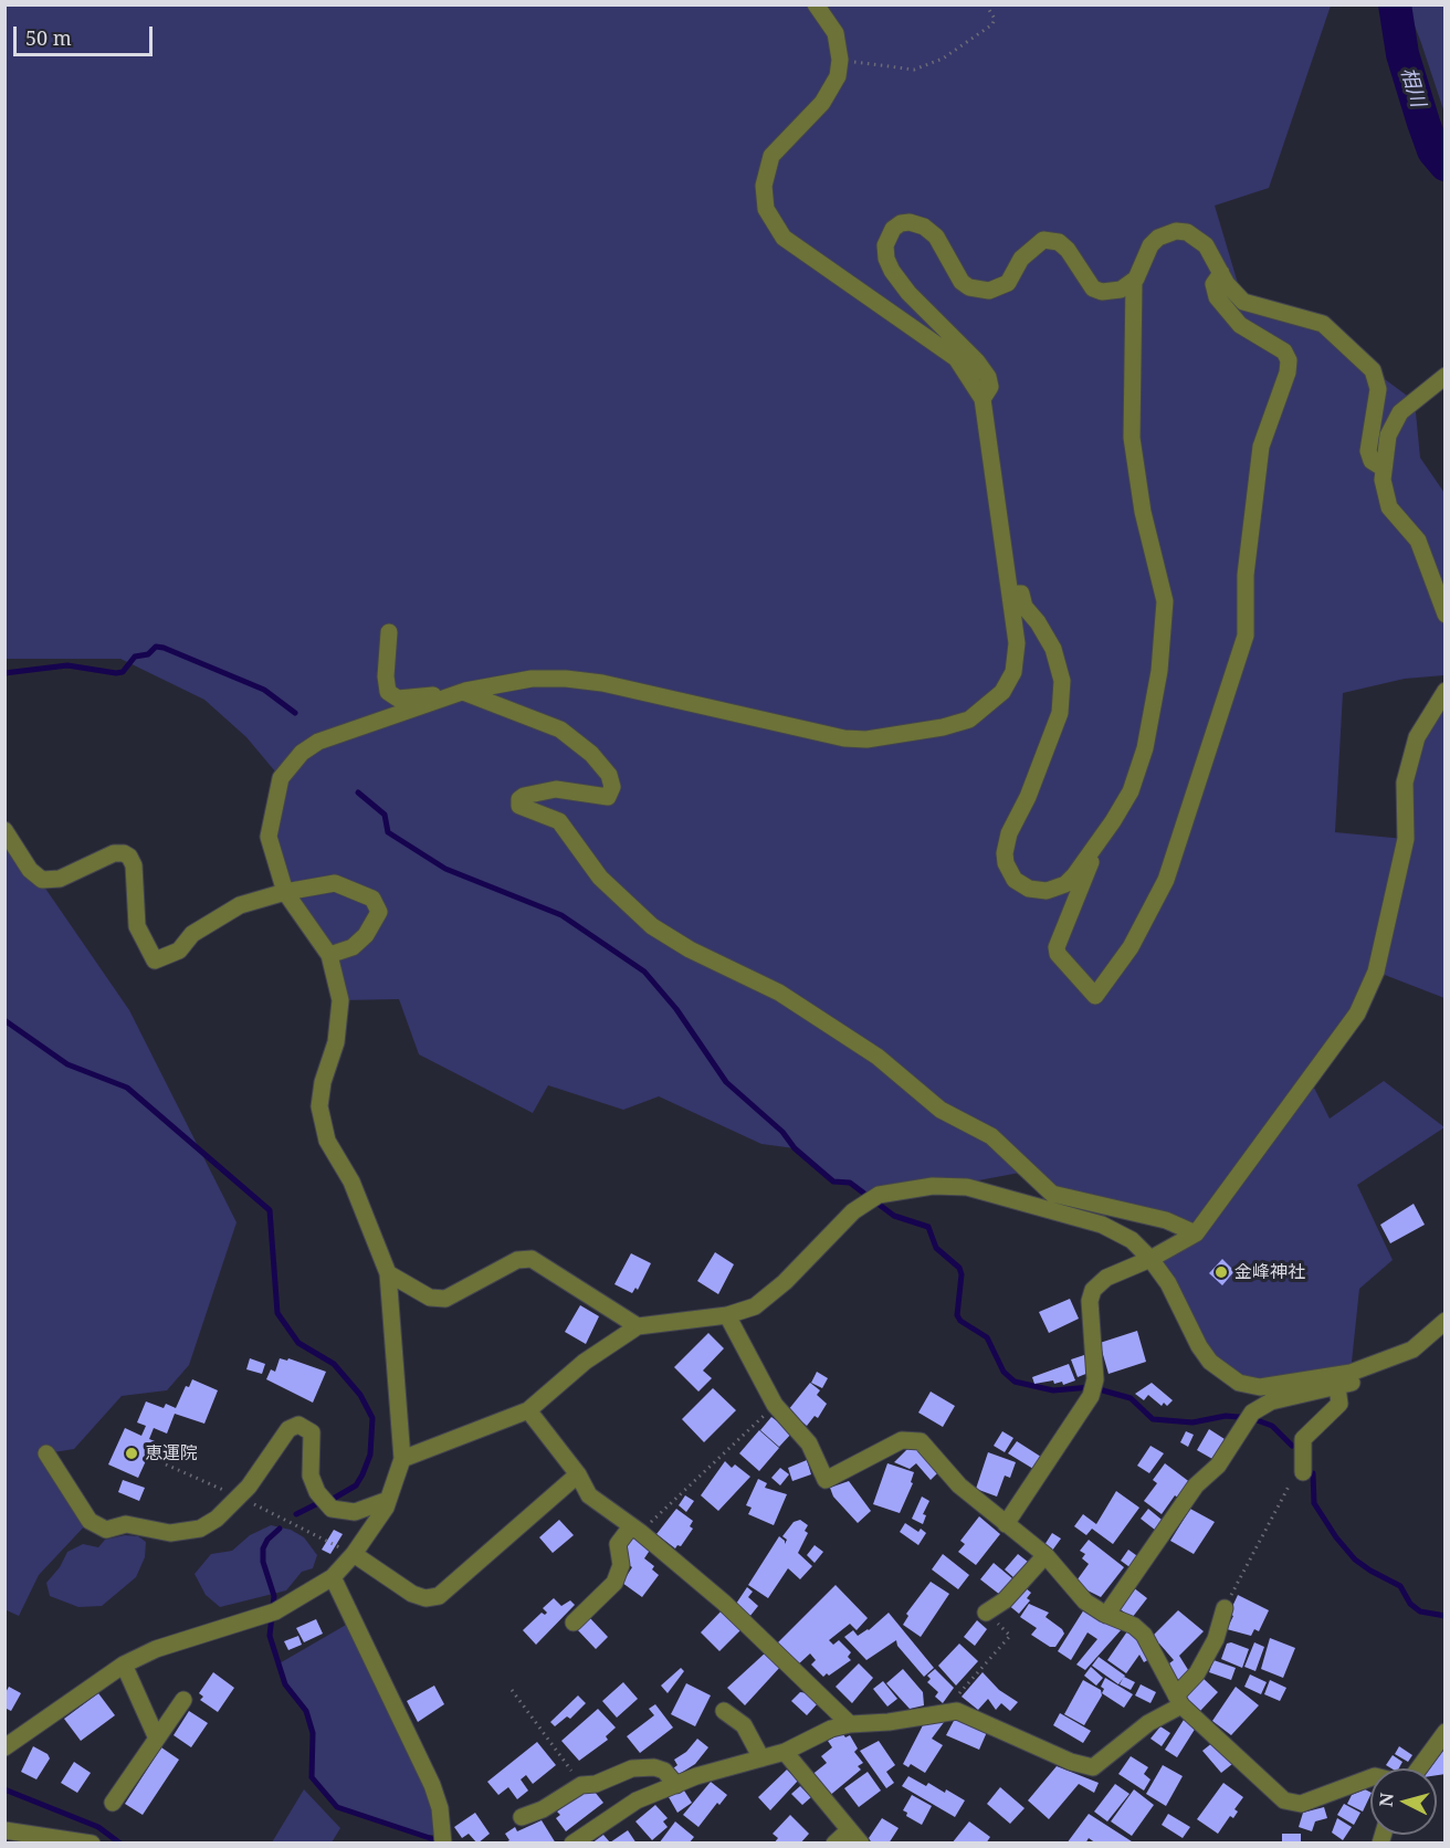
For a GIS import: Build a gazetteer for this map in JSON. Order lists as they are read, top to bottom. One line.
{"water":["相川"],"places":["金峰神社","恵運院"],"scale_bar":"50 m","north":"left"}
